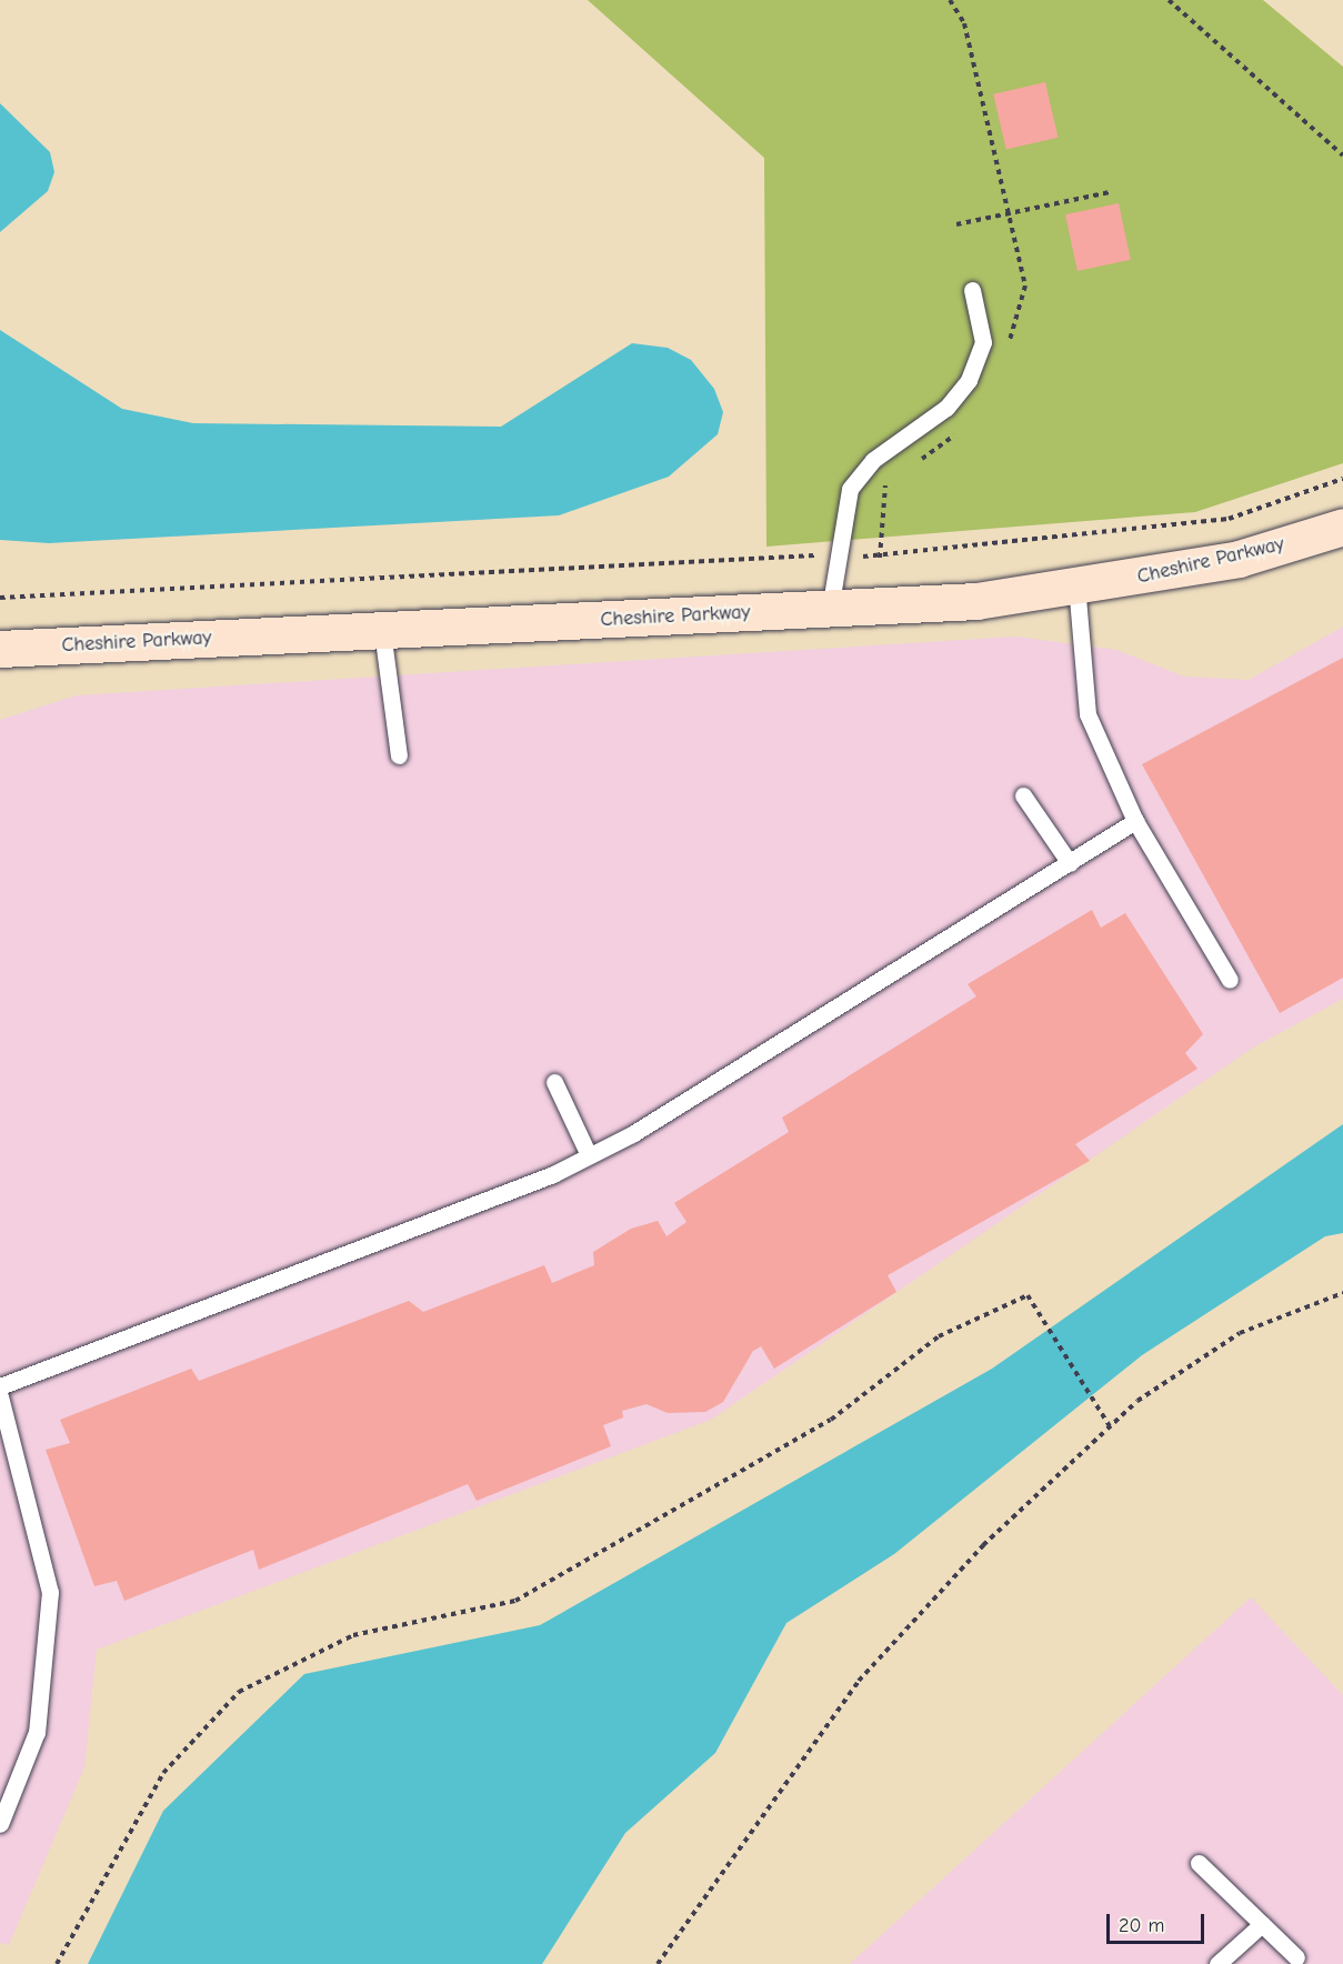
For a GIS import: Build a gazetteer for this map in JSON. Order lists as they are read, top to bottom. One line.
{"streets":{"street":["Cheshire Parkway"]},"scale_bar":"20 m"}
